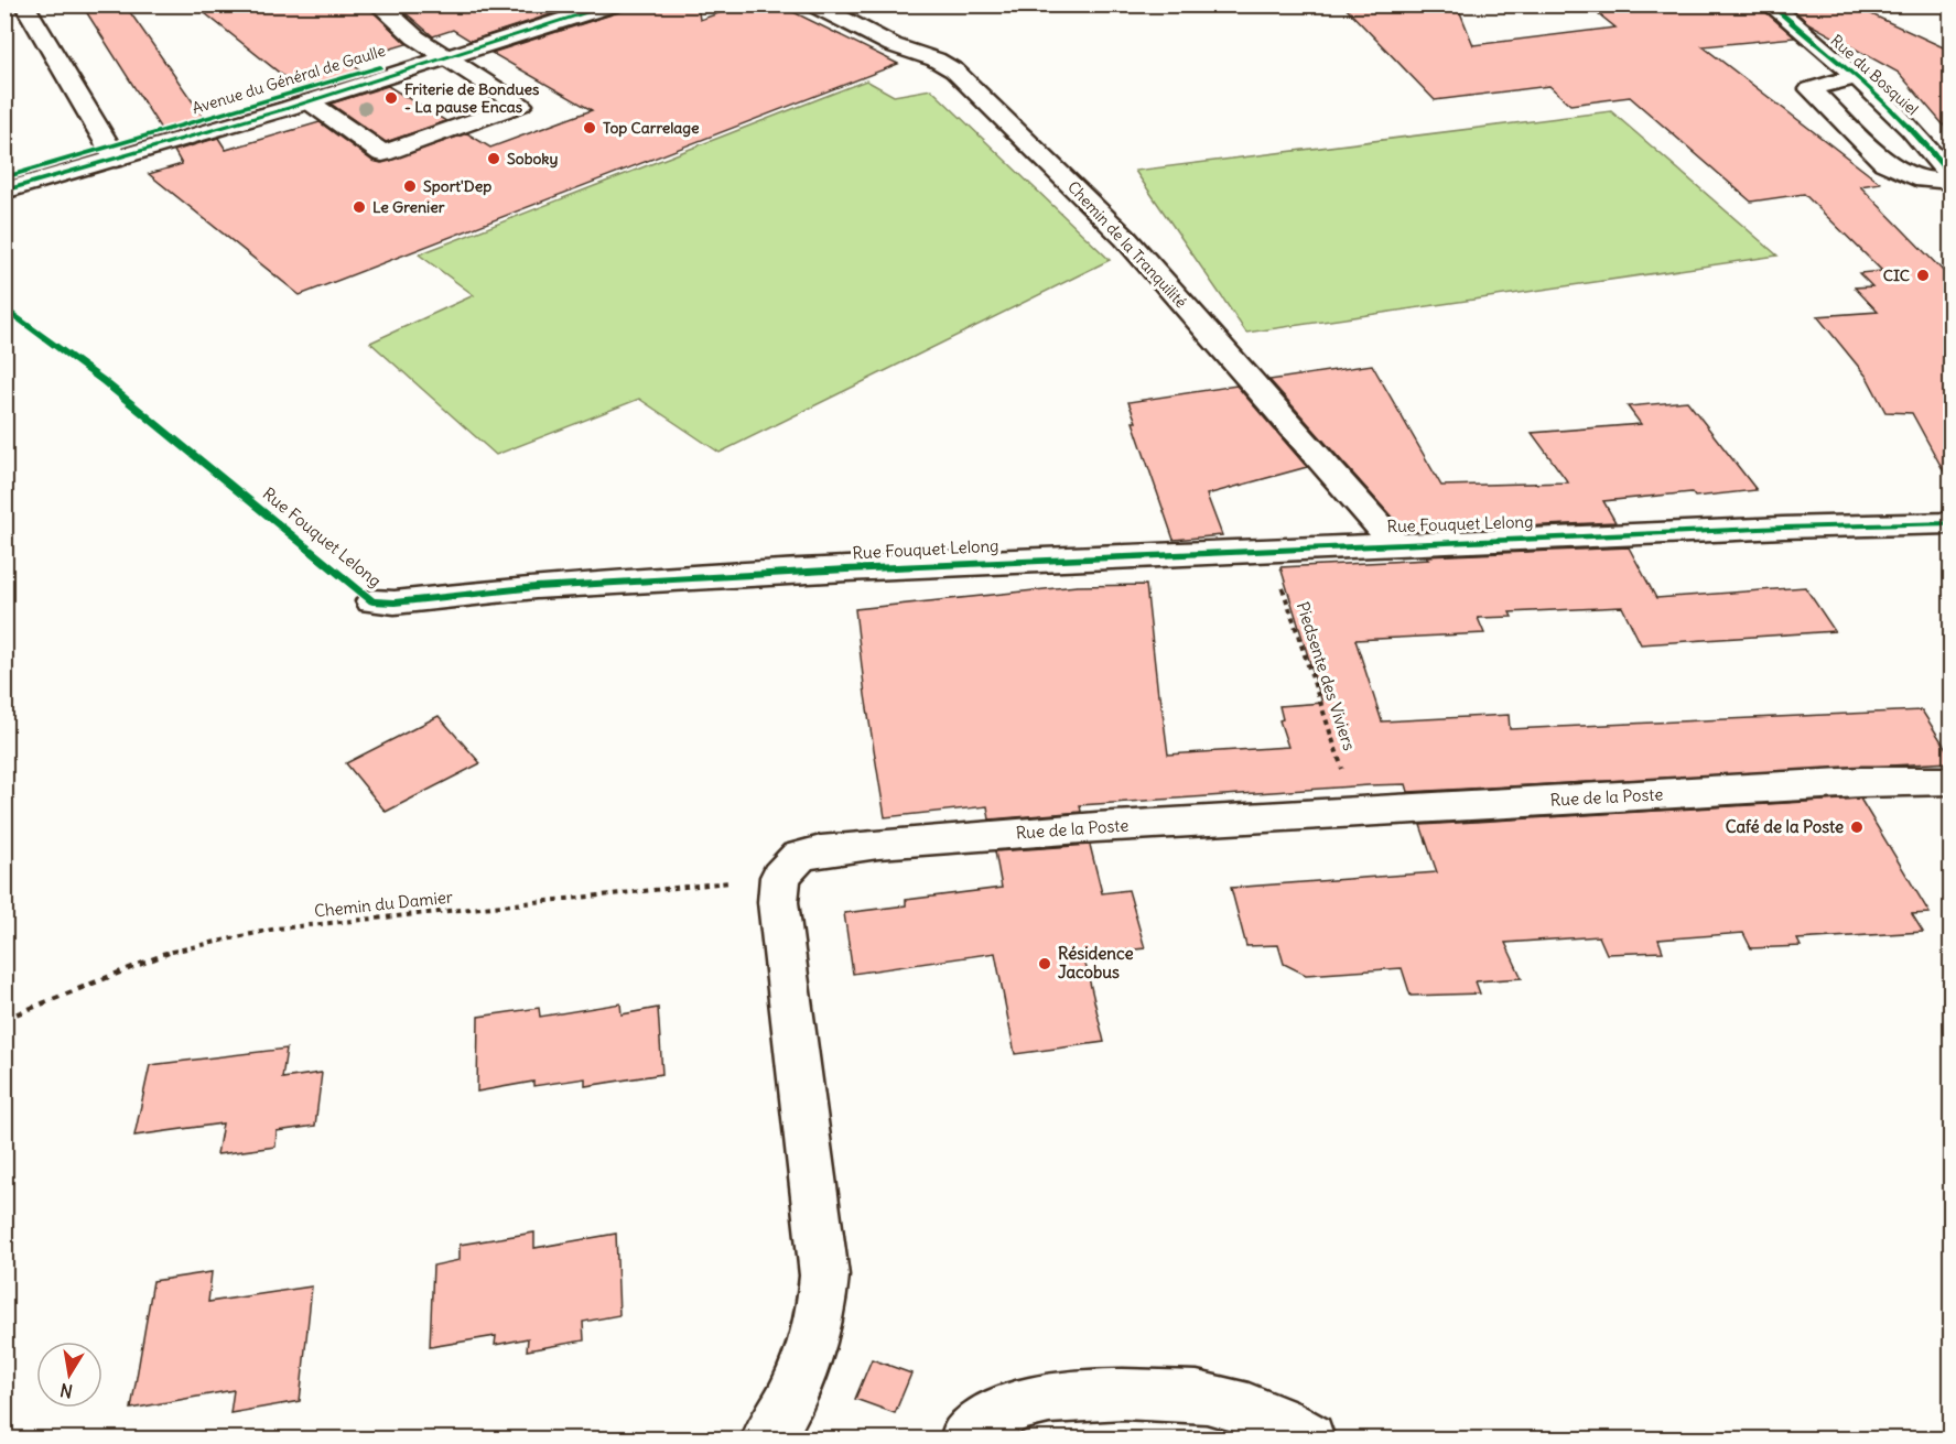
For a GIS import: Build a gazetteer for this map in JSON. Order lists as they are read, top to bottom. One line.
{"streets":{"street":["Rue du Bosquiel","Avenue du Général de Gaulle","Chemin de la Tranquilité","Rue Fouquet Lelong","Rue de la Poste"],"path":["Piedsente des Viviers","Chemin du Damier"]},"crossings":[["Chemin de la Tranquilité","Rue Fouquet Lelong"],["Rue Fouquet Lelong","Piedsente des Viviers"],["Piedsente des Viviers","Rue de la Poste"],["Rue de la Poste","Chemin du Damier"]],"places":["Friterie de Bondues - La pause Encas","Top Carrelage","Soboky","Sport'Dep","Le Grenier","CIC","Café de la Poste","Résidence Jacobus"],"north":"bottom"}
